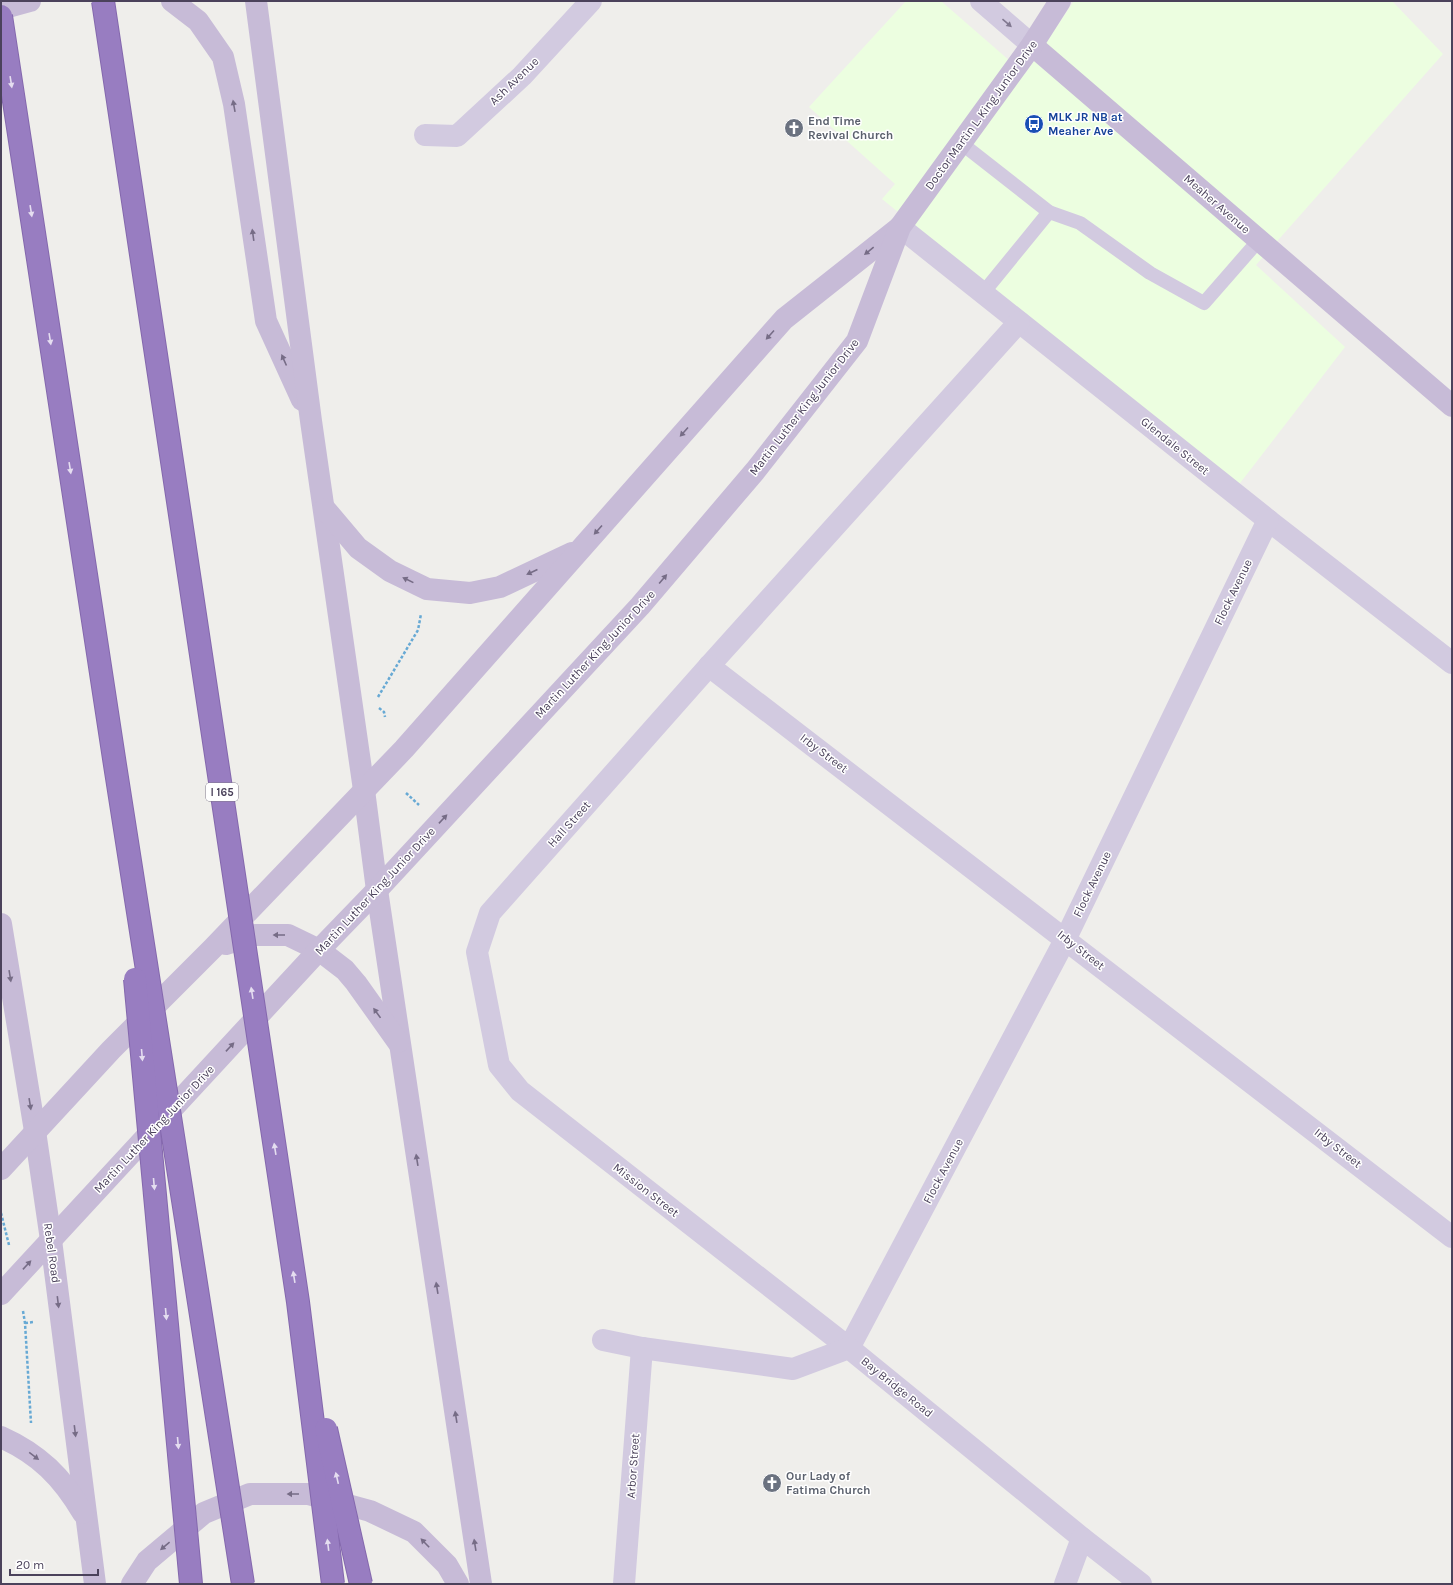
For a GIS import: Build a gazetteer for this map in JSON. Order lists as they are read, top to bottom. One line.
{"streets":{"highway":["I 165"],"street":["Ash Avenue","Doctor Martin L. King Junior Drive","Meaher Avenue","Martin Luther King Junior Drive","Glendale Street","Flock Avenue","Irby Street","Hall Street","Mission Street","Rebel Road","Bay Bridge Road","Arbor Street"]},"crossings":[["Doctor Martin L. King Junior Drive","Meaher Avenue"],["Doctor Martin L. King Junior Drive","Martin Luther King Junior Drive"],["Doctor Martin L. King Junior Drive","Glendale Street"],["Martin Luther King Junior Drive","Glendale Street"],["Martin Luther King Junior Drive","Rebel Road"],["Glendale Street","Flock Avenue"],["Glendale Street","Hall Street"],["Flock Avenue","Irby Street"],["Flock Avenue","Mission Street"],["Flock Avenue","Bay Bridge Road"],["Irby Street","Hall Street"],["Hall Street","Mission Street"],["Mission Street","Bay Bridge Road"],["Bay Bridge Road","Arbor Street"]],"one_way":["Rebel Road"],"places":{"bus stop":["MLK JR NB at Meaher Ave"],"church":["End Time Revival Church","Our Lady of Fatima Church"]},"scale_bar":"20 m"}
